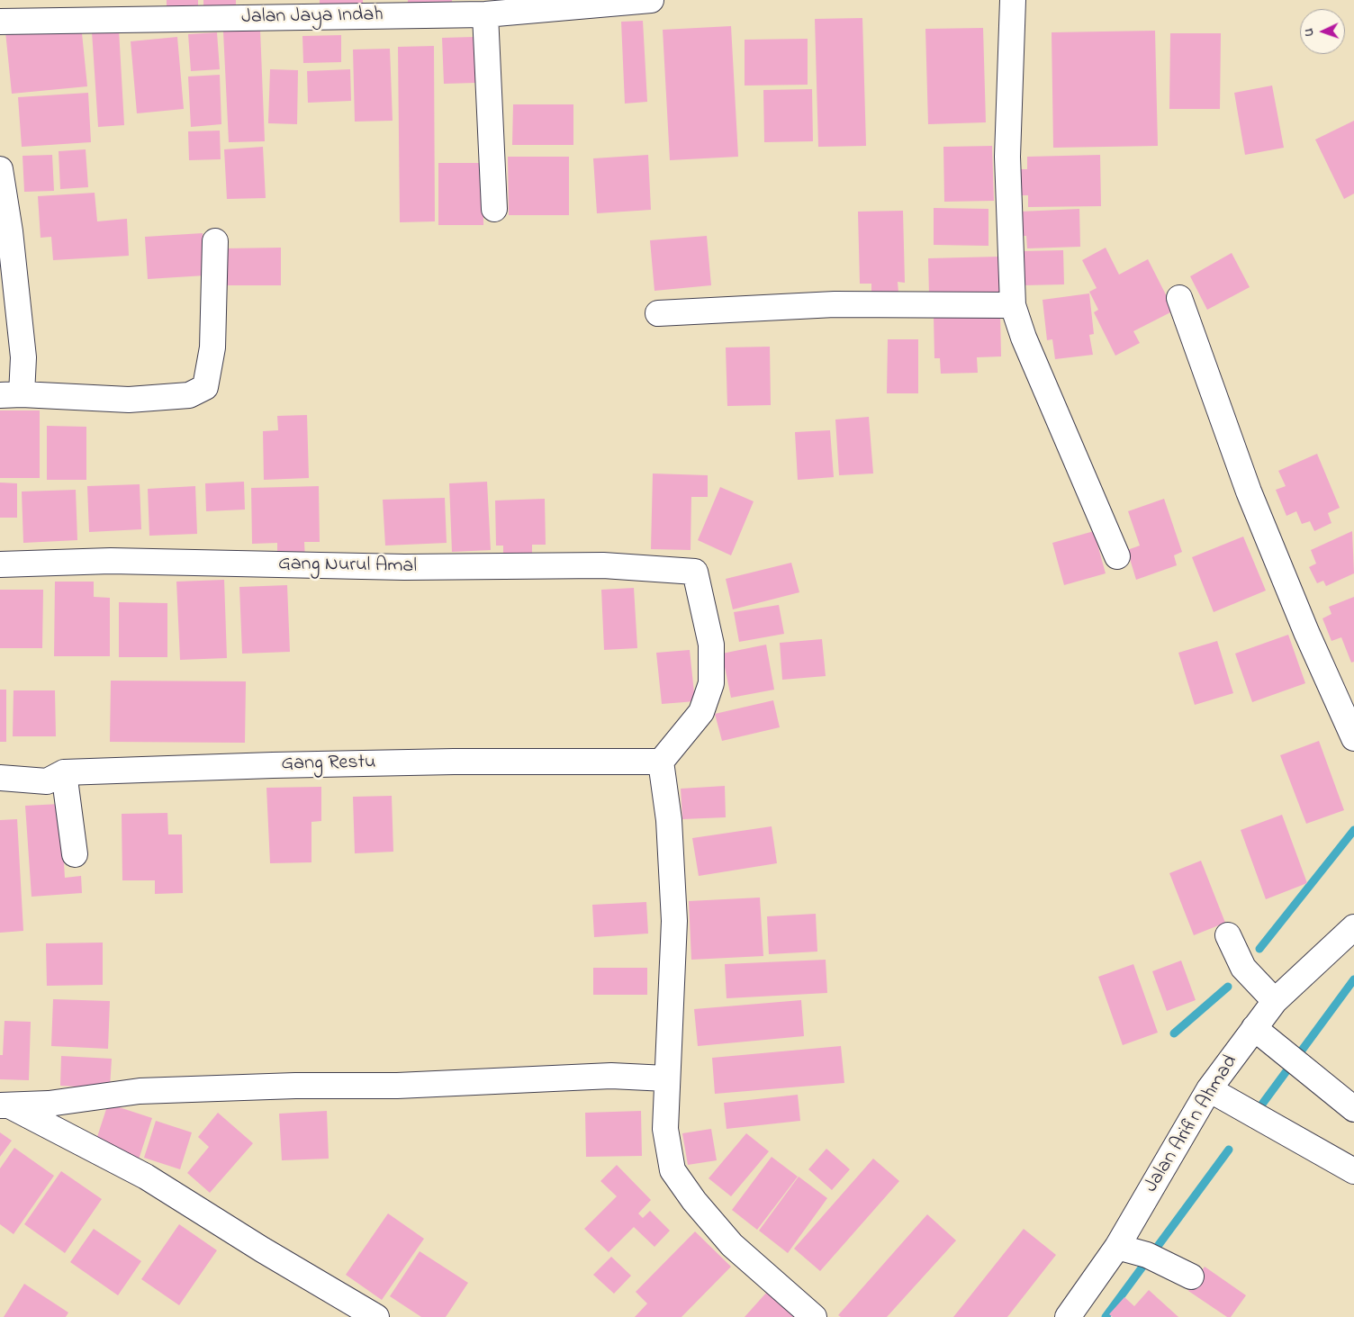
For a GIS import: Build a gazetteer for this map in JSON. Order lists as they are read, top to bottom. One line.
{"streets":{"street":["Jalan Jaya Indah","Gang Nurul Amal","Gang Restu","Jalan Arifin Ahmad"]},"crossings":[["Gang Nurul Amal","Gang Restu"]],"north":"left"}
